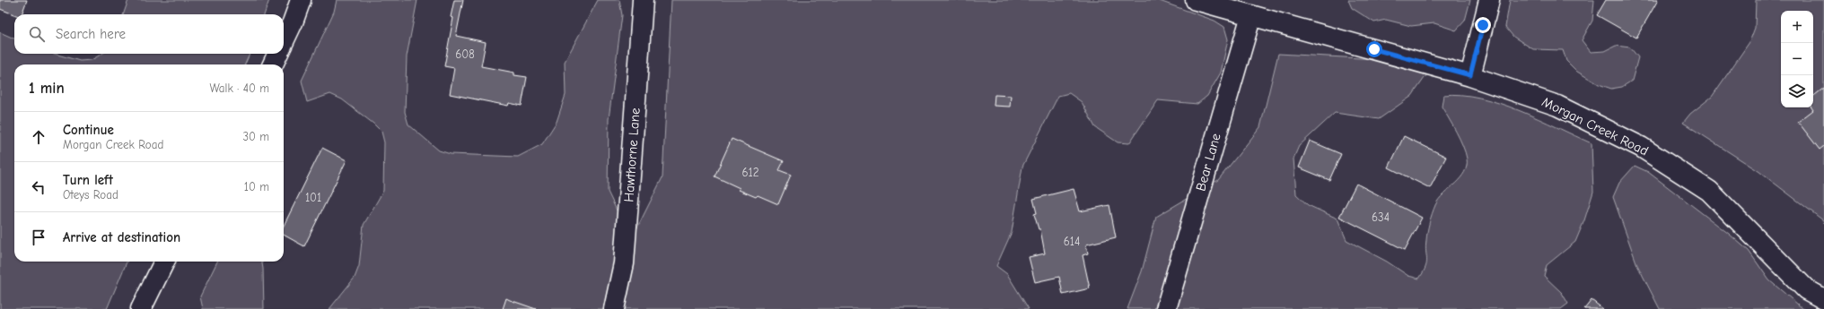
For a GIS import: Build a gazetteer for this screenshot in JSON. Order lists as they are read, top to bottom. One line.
{"streets":{"street":["Morgan Creek Road","Hawthorne Lane","Bear Lane"]},"crossings":[["Morgan Creek Road","Bear Lane"]],"house_numbers":["608","612","101","634","614"],"page":{"map_buttons":["+","−"],"search":"Search here","heading":["1 min","Walk · 40 m"],"list":[["Continue","Morgan Creek Road","30 m"],["Turn left","Oteys Road","10 m"],"Arrive at destination"]}}
